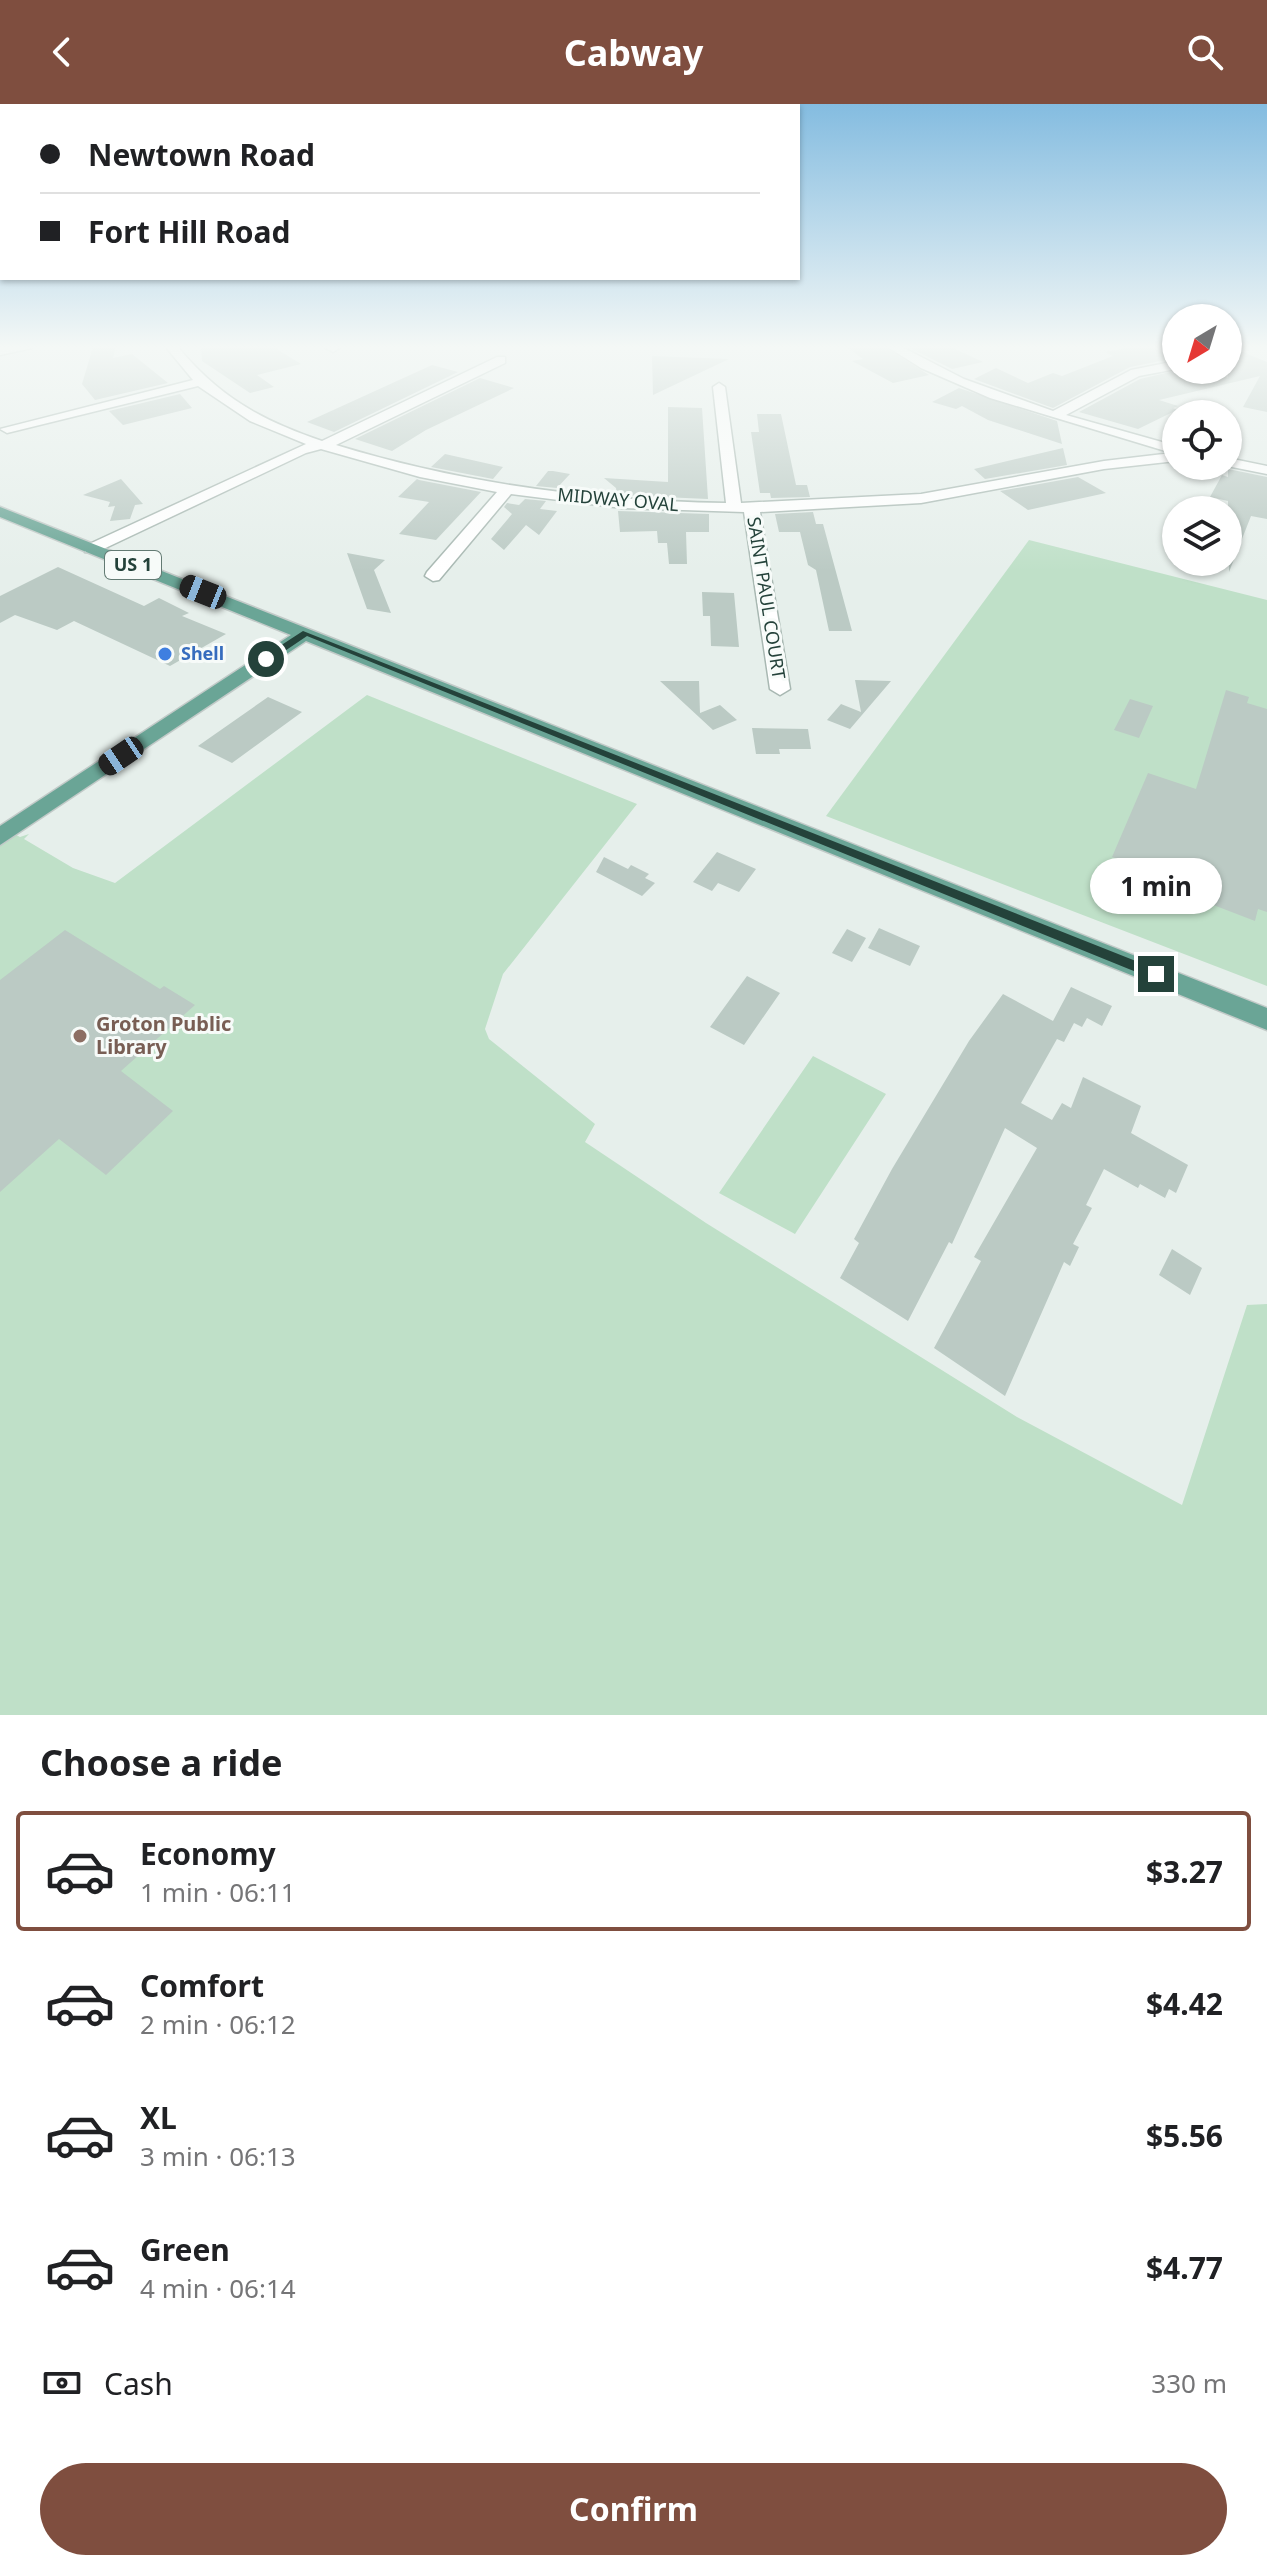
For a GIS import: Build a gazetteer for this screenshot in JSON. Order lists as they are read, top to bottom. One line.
{"streets":{"main road":["US 1"],"street":["MIDWAY OVAL","SAINT PAUL COURT"]},"crossings":[["MIDWAY OVAL","SAINT PAUL COURT"]],"places":["Shell","Groton Public Library"],"north":"bottom left","page":{"header":"Cabway","banner":["Newtown Road","Fort Hill Road"],"bubble":"1 min","heading":"Choose a ride","list":[{"name":"Economy","note":"1 min · 06:11","value":"$3.27"},{"name":"Comfort","note":"2 min · 06:12","value":"$4.42"},{"name":"XL","note":"3 min · 06:13","value":"$5.56"},{"name":"Green","note":"4 min · 06:14","value":"$4.77"}],"pay":["Cash","330 m"],"buttons":"Confirm"}}
